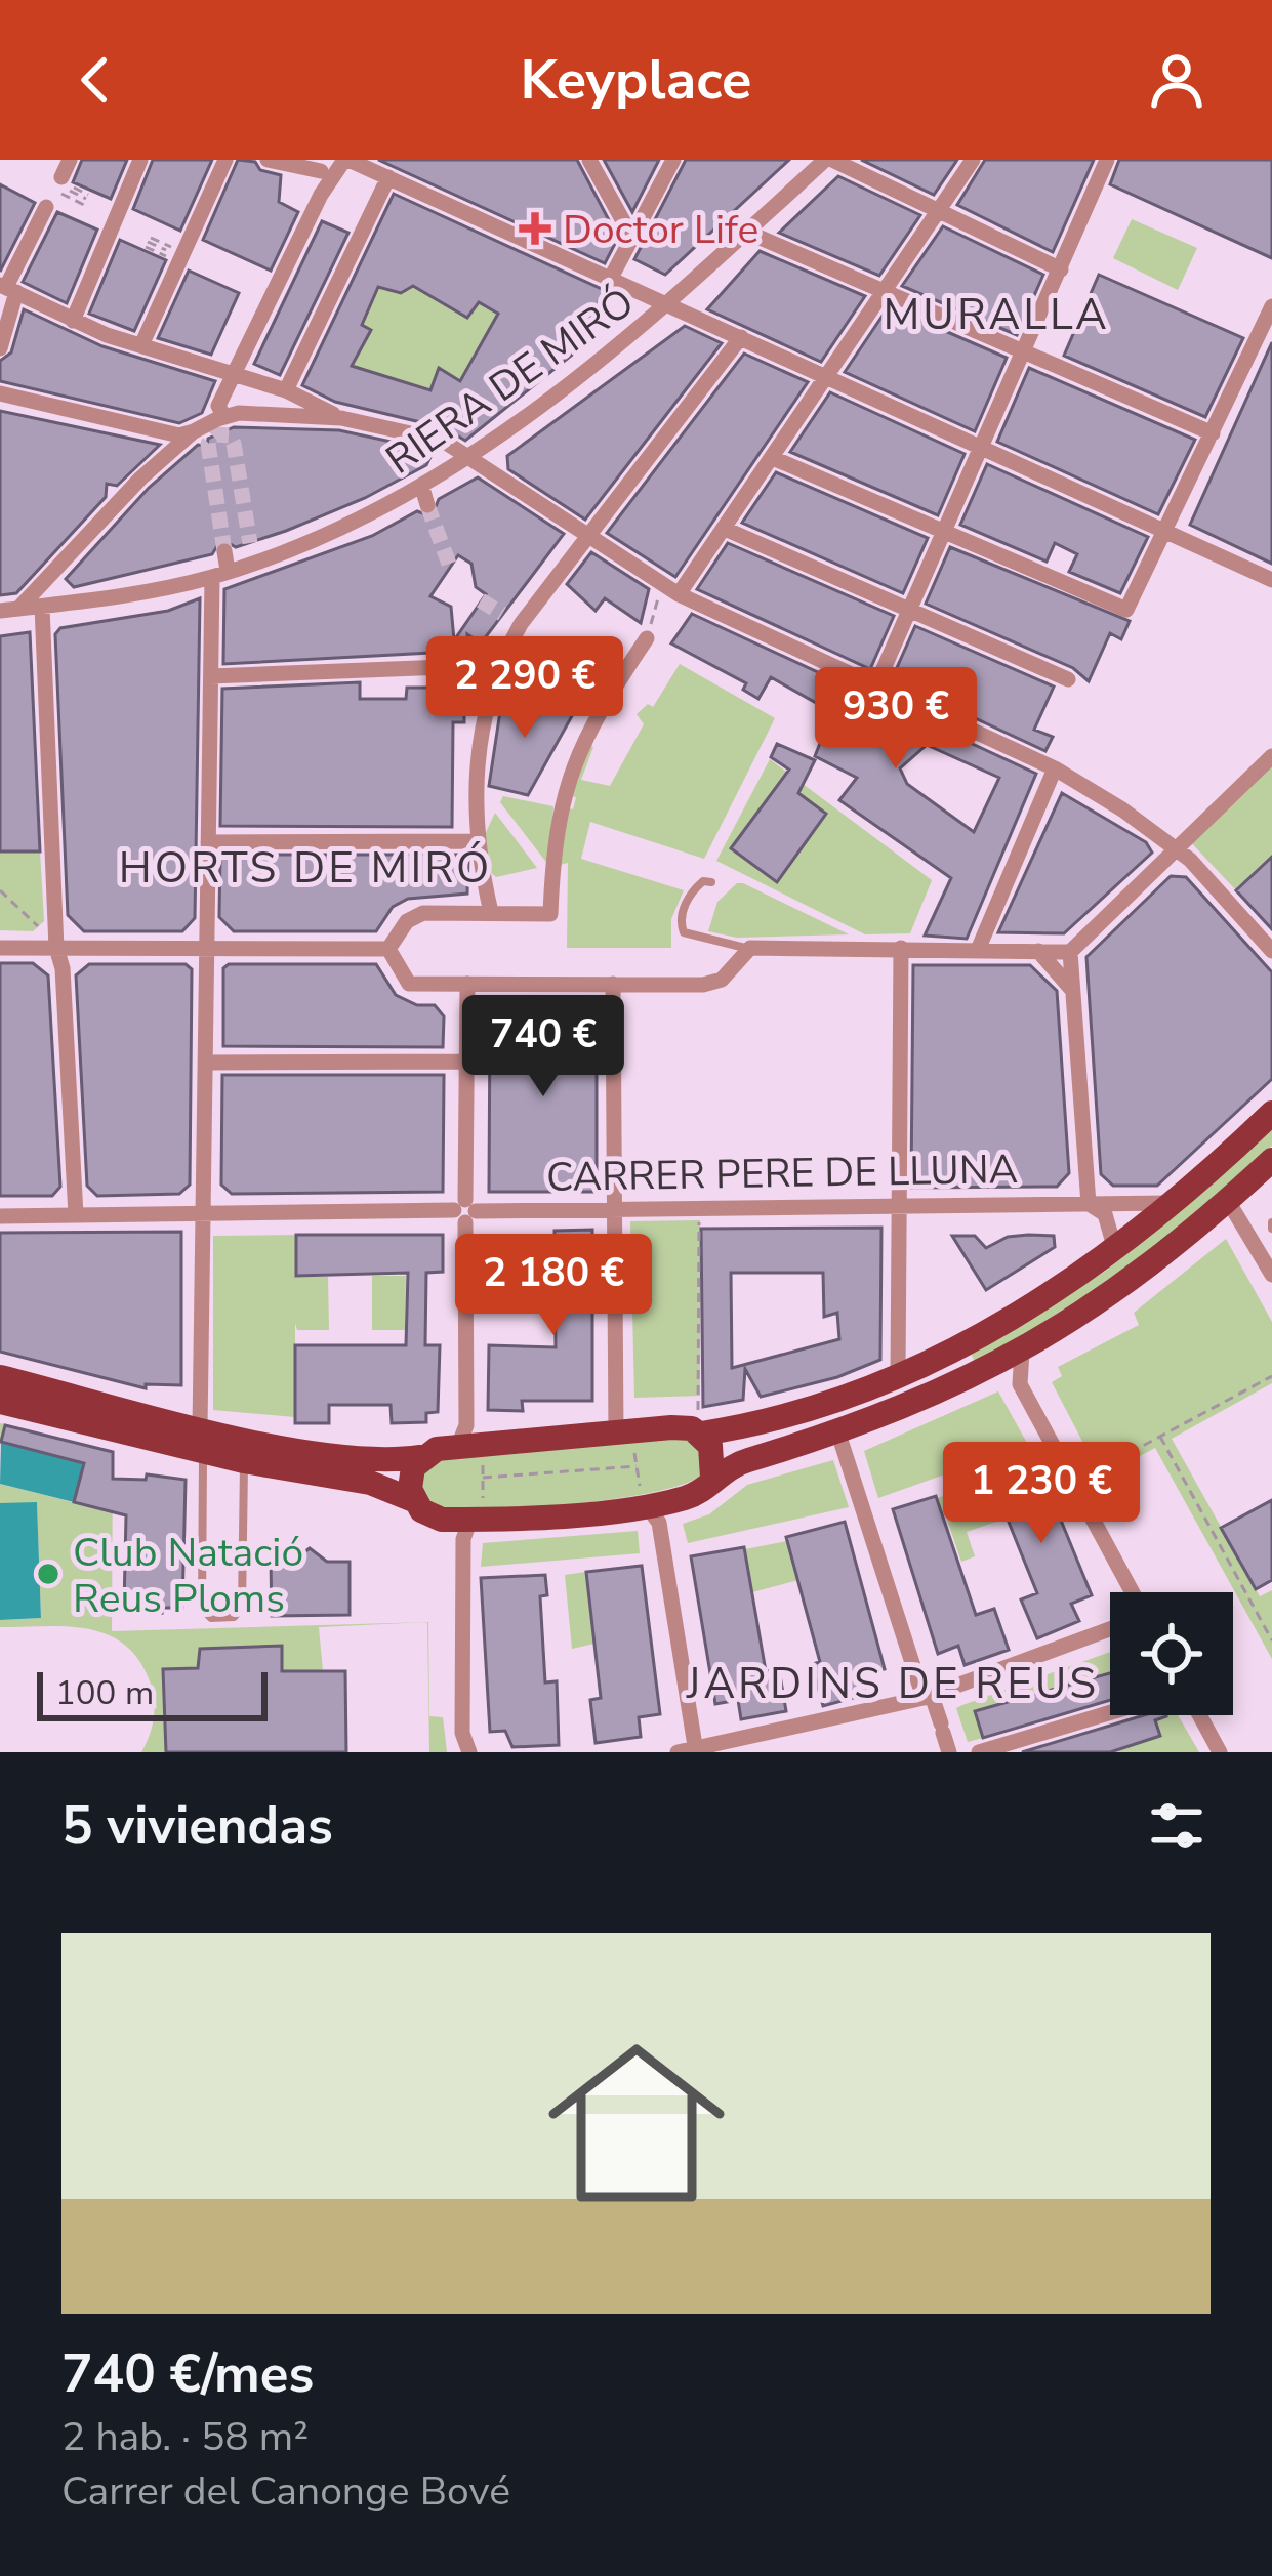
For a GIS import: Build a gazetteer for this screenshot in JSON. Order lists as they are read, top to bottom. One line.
{"streets":{"street":["RIERA DE MIRÓ","CARRER PERE DE LLUNA"]},"districts":["MURALLA","HORTS DE MIRÓ","JARDINS DE REUS"],"places":{"health":["Doctor Life"],"other":["Club Natació Reus Ploms"]},"scale_bar":"100 m","page":{"header":"Keyplace","price":["2 290 €","930 €","740 €","2 180 €","1 230 €"],"scale":"100 m","heading":"5 viviendas","list":[{"name":"740 €/mes","note":"2 hab. · 58 m² · Carrer del Canonge Bové"}]}}
